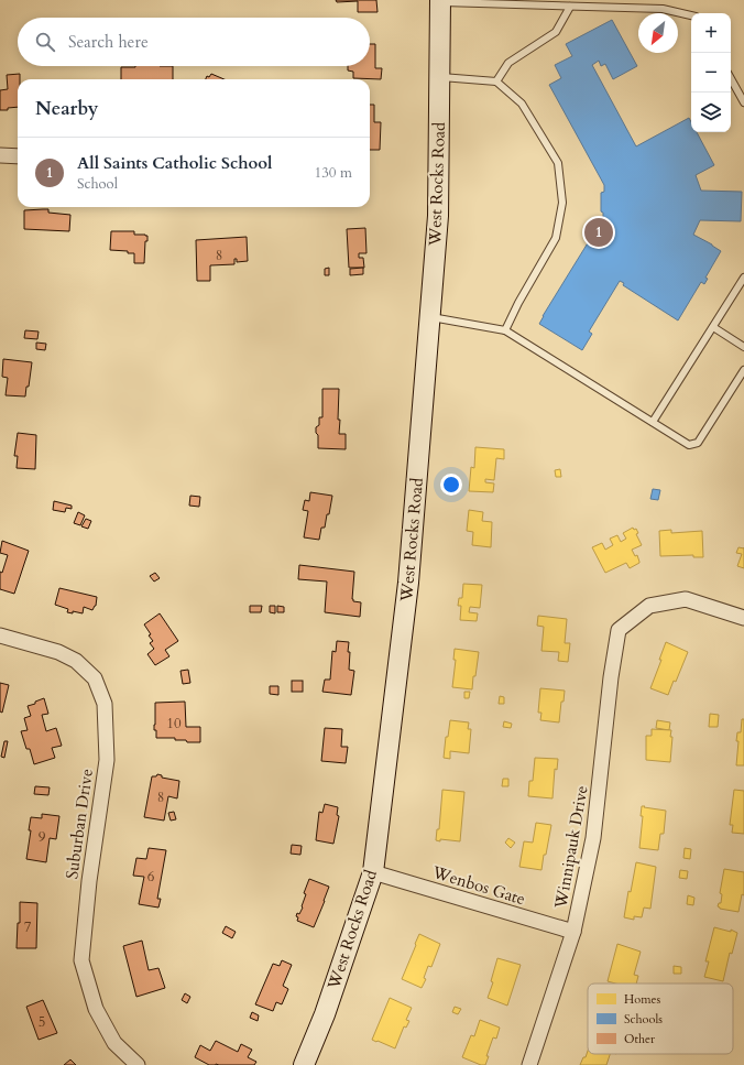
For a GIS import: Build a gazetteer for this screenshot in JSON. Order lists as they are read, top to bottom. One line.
{"streets":{"main road":["West Rocks Road"],"street":["Suburban Drive","Winnipauk Drive","Wenbos Gate"]},"crossings":[["West Rocks Road","Wenbos Gate"],["Winnipauk Drive","Wenbos Gate"]],"house_numbers":["8","10","8","9","6","7","5"],"legend":["Homes","Schools","Other"],"north":"bottom left","page":{"map_buttons":["+","−"],"search":"Search here","heading":"Nearby","list":[{"mark":"1","name":"All Saints Catholic School","note":"School","value":"130 m"}],"pins":"1"}}
